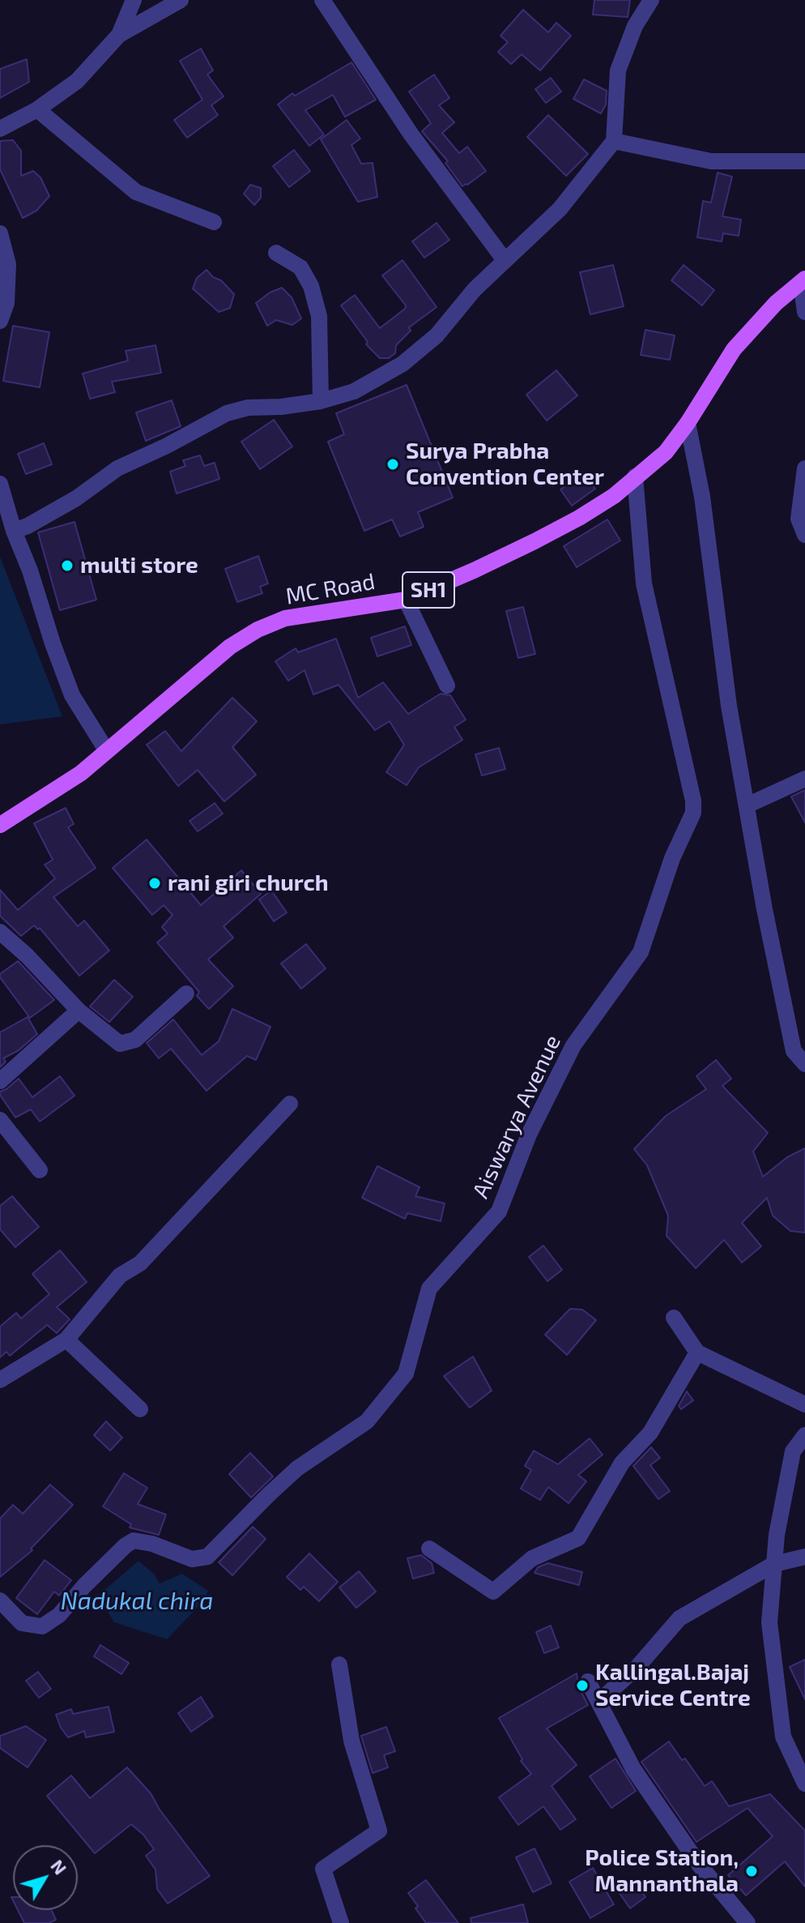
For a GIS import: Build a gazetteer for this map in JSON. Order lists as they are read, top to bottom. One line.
{"streets":{"main road":["MC Road","SH1"],"street":["Aiswarya Avenue"]},"crossings":[["MC Road","Aiswarya Avenue"]],"water":["Nadukal chira"],"places":["Surya Prabha Convention Center","multi store","rani giri church","Kallingal.Bajaj Service Centre","Police Station, Mannanthala"],"north":"top right"}
